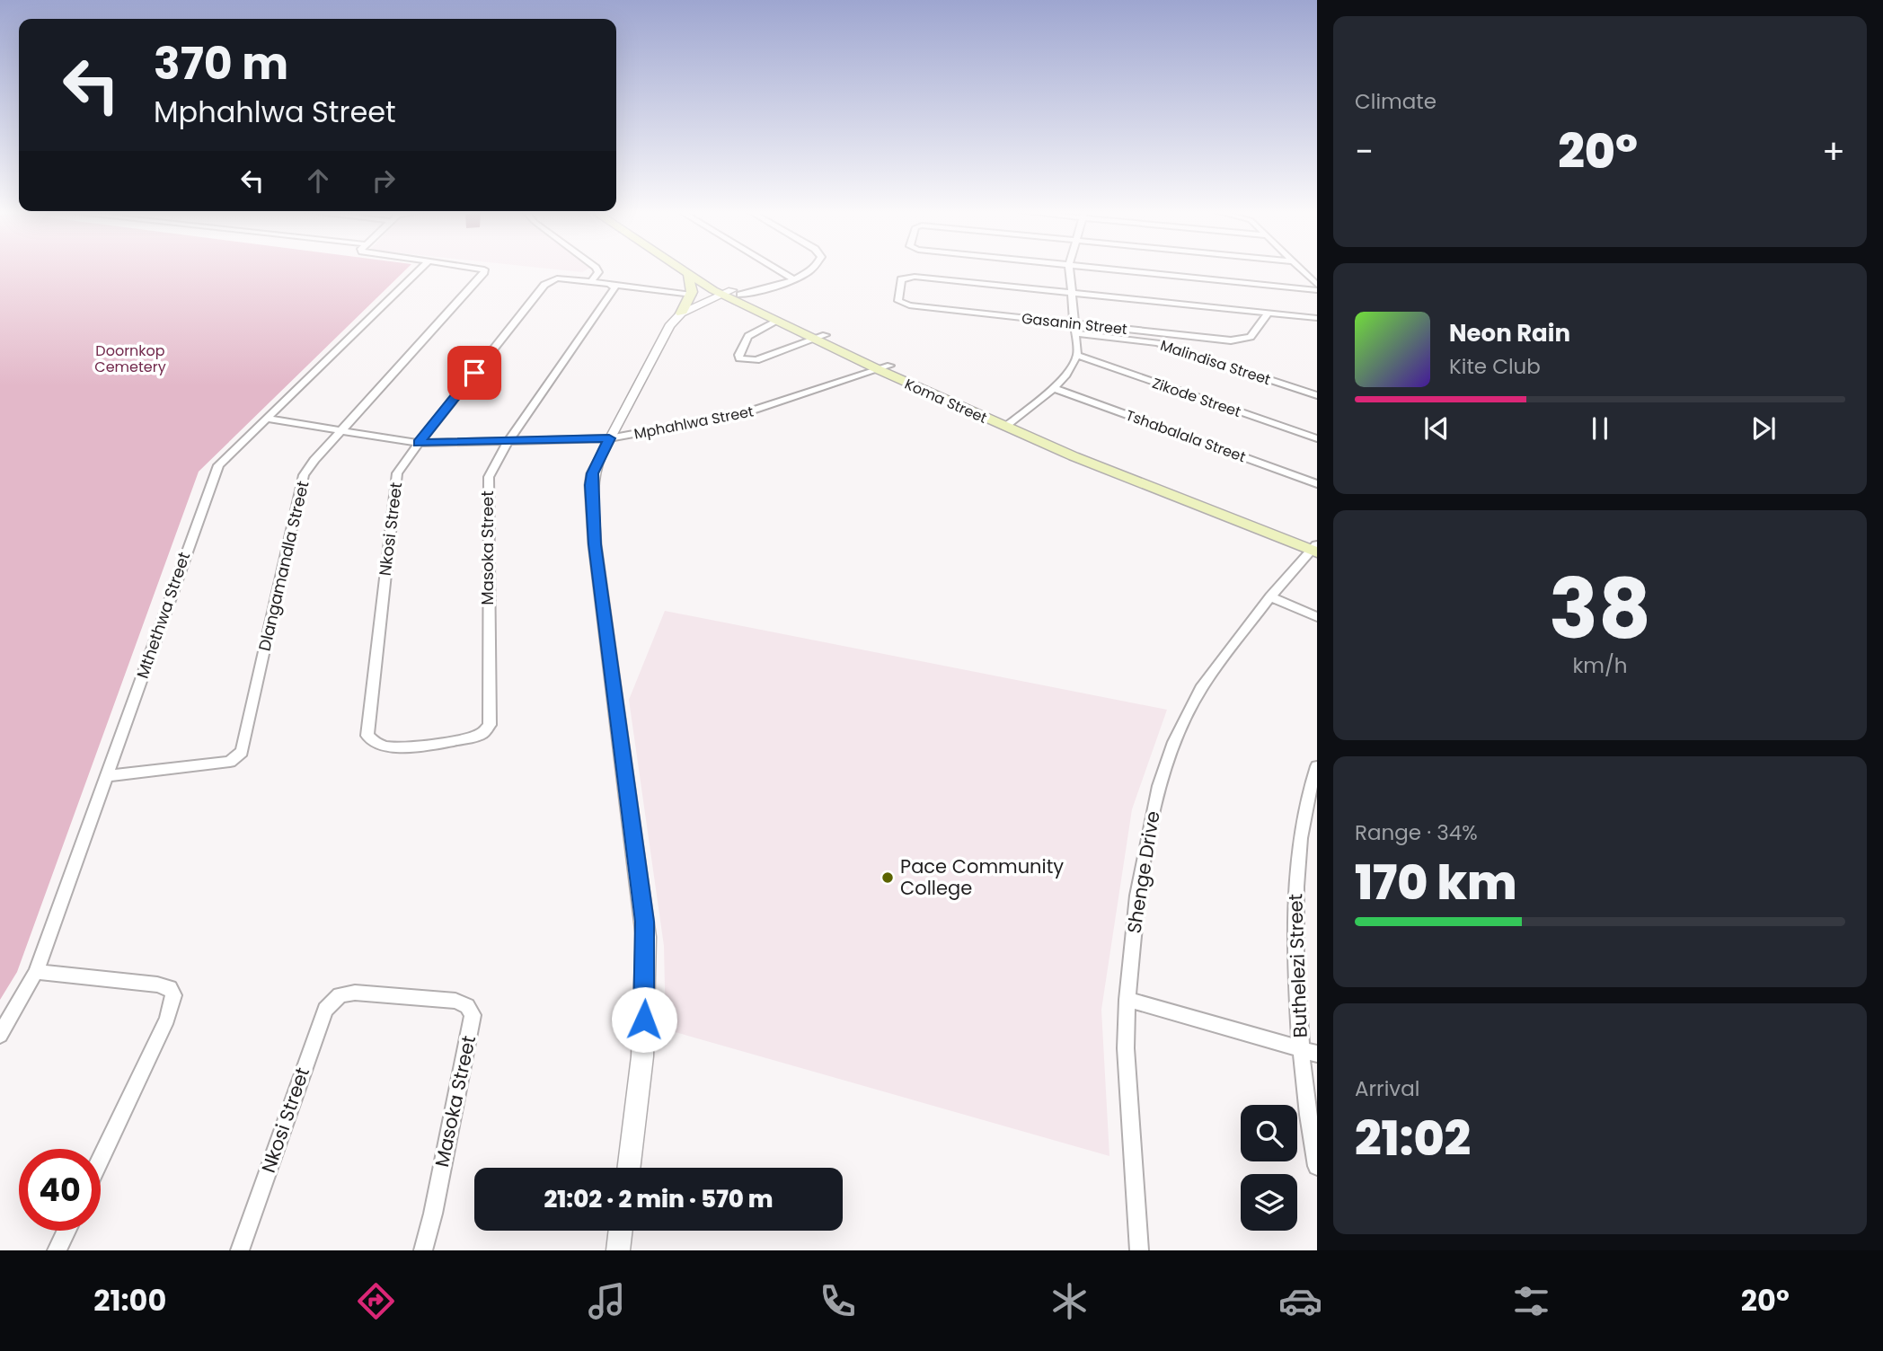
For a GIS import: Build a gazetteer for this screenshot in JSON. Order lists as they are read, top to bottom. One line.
{"streets":{"main road":["Koma Street"],"street":["Gasanin Street","Malindisa Street","Zikode Street","Mphahlwa Street","Tshabalala Street","Nkosi Street","Masoka Street","Dlangamandla Street","Mthethwa Street","Shenge Drive","Buthelezi Street"]},"crossings":[["Gasanin Street","Malindisa Street"],["Koma Street","Mphahlwa Street"],["Koma Street","Shenge Drive"],["Mphahlwa Street","Nkosi Street"],["Mphahlwa Street","Masoka Street"],["Mphahlwa Street","Dlangamandla Street"],["Mphahlwa Street","Mthethwa Street"],["Nkosi Street","Masoka Street"],["Dlangamandla Street","Mthethwa Street"]],"parks":["Doornkop Cemetery"],"places":["Pace Community College"],"page":{"tile":["Climate",["38","km/h"],["Range · 34%","170 km"],["Arrival","21:02"]],"turn":["370 m","Mphahlwa Street"],"heat":["−","20°","+"],"song":["Neon Rain","Kite Club"],"limit":"40","trip":"21:02 · 2 min · 570 m","tabs":["21:00","20°"]}}
